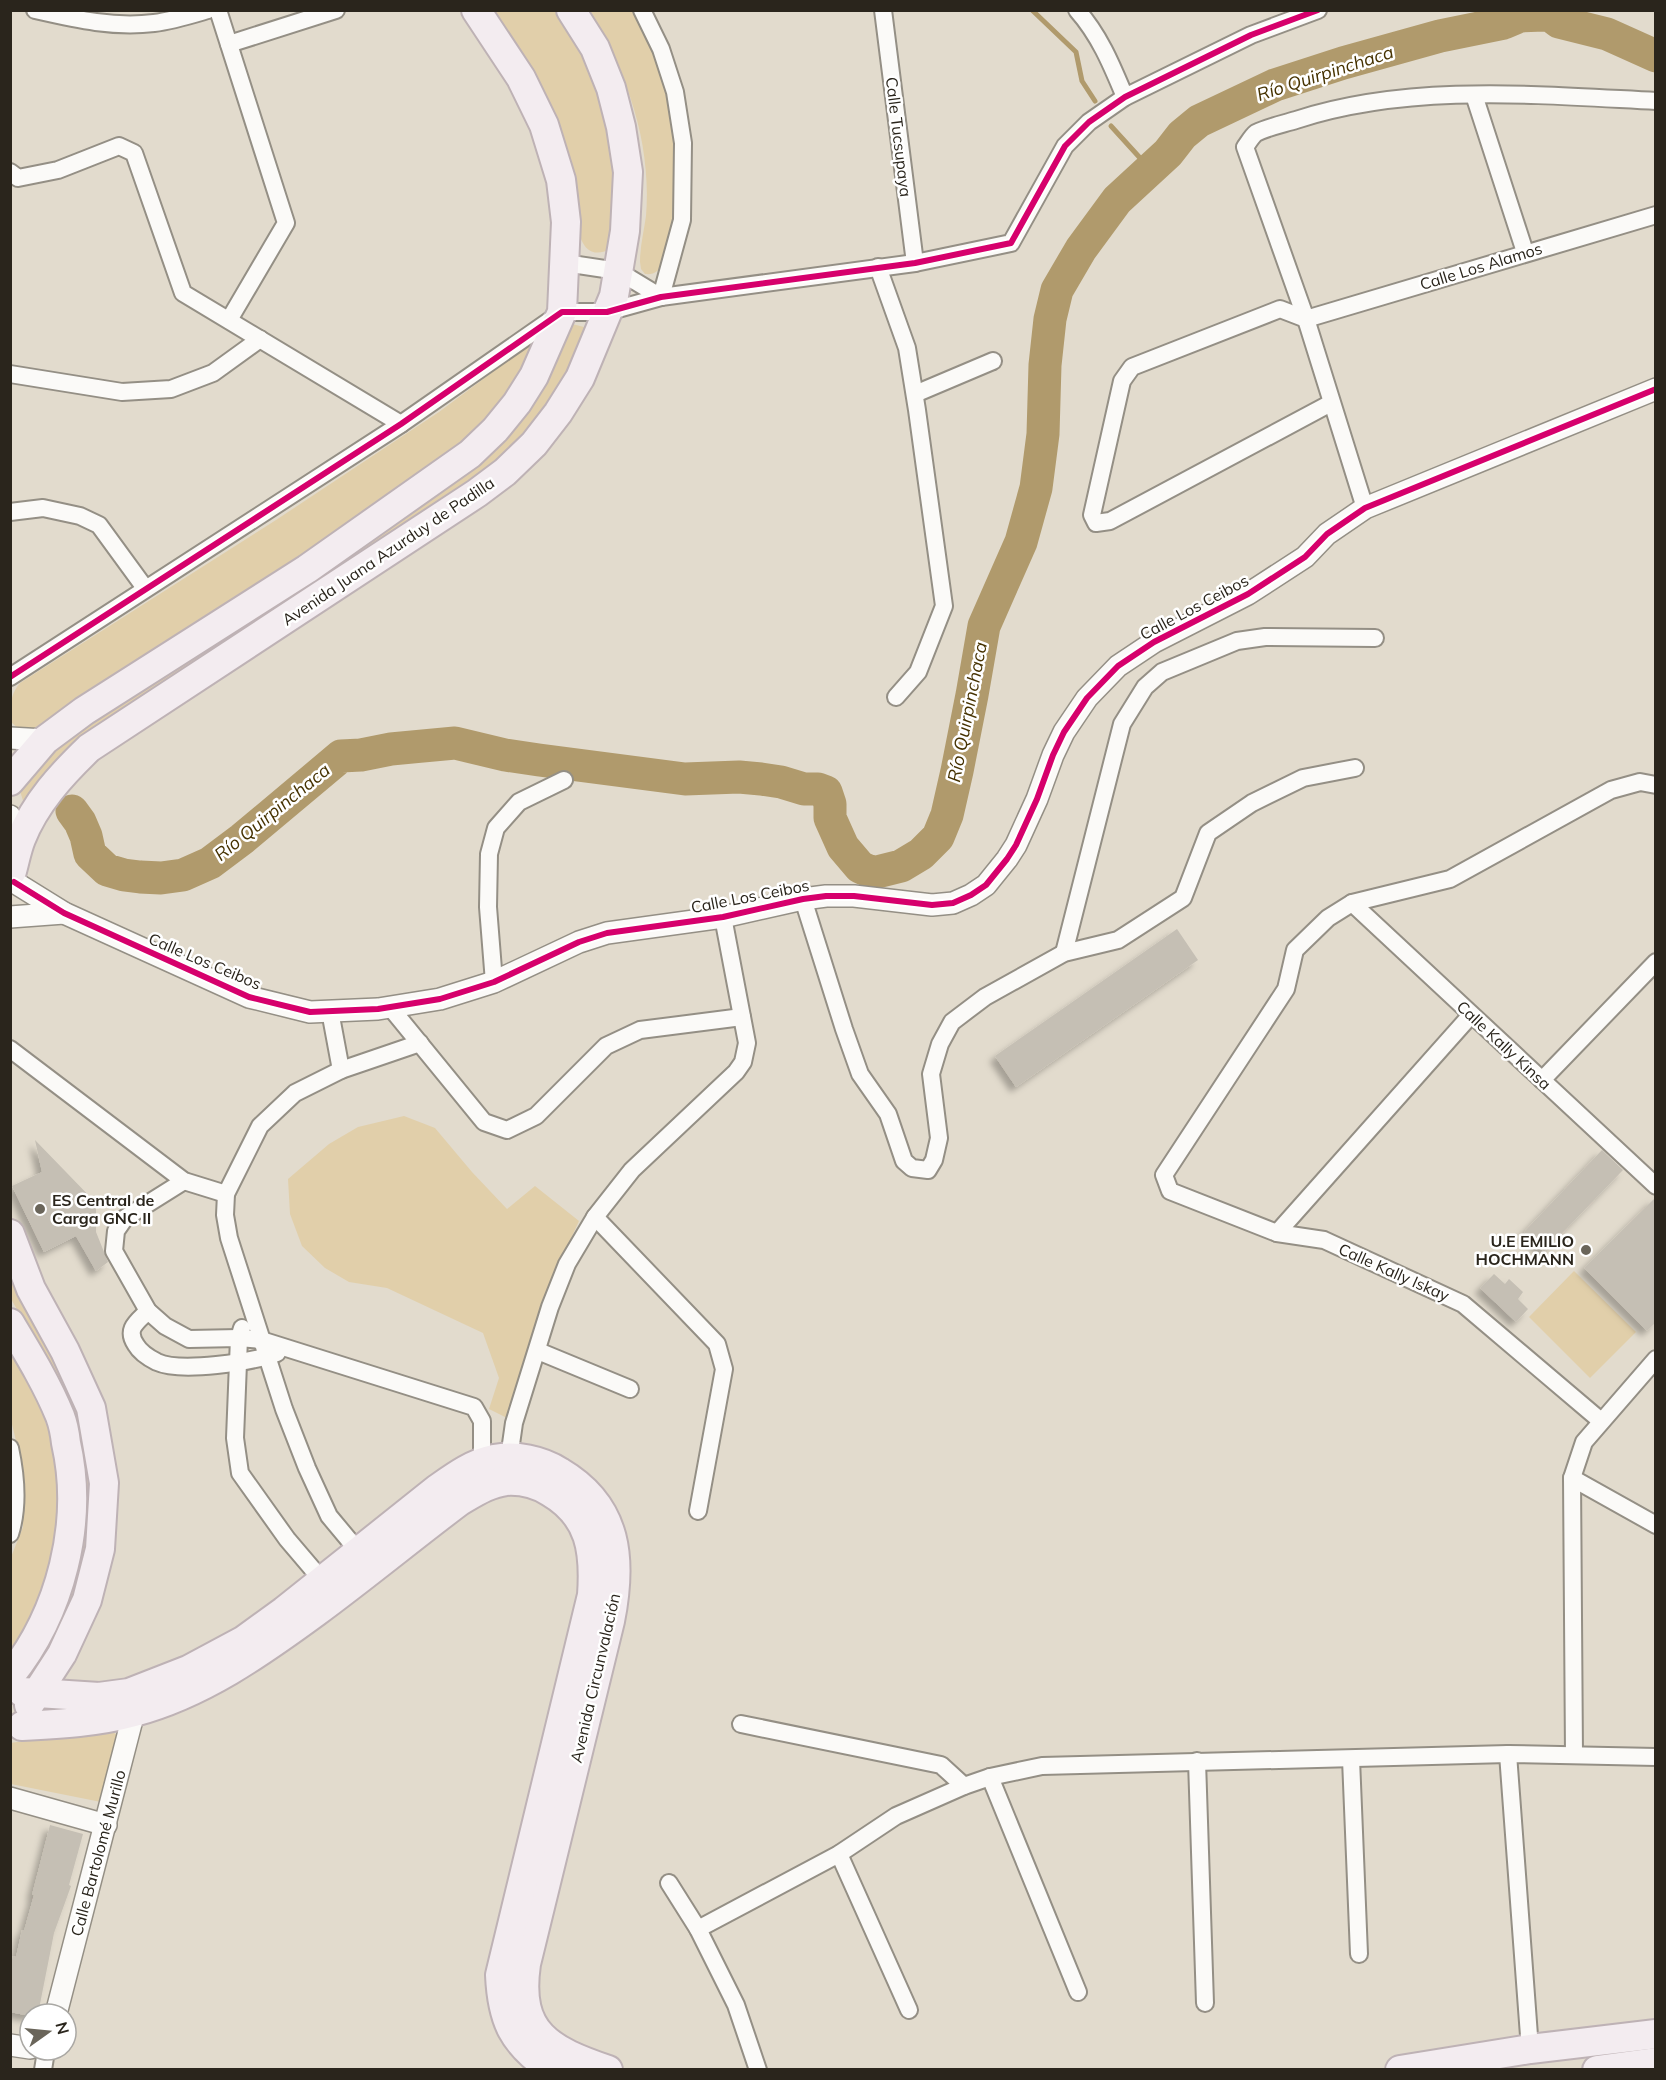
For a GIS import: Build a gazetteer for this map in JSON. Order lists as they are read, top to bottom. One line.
{"streets":{"highway":["Avenida Juana Azurduy de Padilla","Avenida Circunvalación"],"street":["Calle Tucsupaya","Calle Los Alamos","Calle Los Ceibos","Calle Kally Kinsa","Calle Kally Iskay","Calle Bartolomé Murillo"]},"crossings":[["Avenida Juana Azurduy de Padilla","Calle Los Ceibos"],["Calle Kally Kinsa","Calle Kally Iskay"],["Avenida Circunvalación","Calle Bartolomé Murillo"]],"water":["Río Quirpinchaca"],"places":["ES Central de Carga GNC II","U.E EMILIO HOCHMANN"],"north":"right"}
